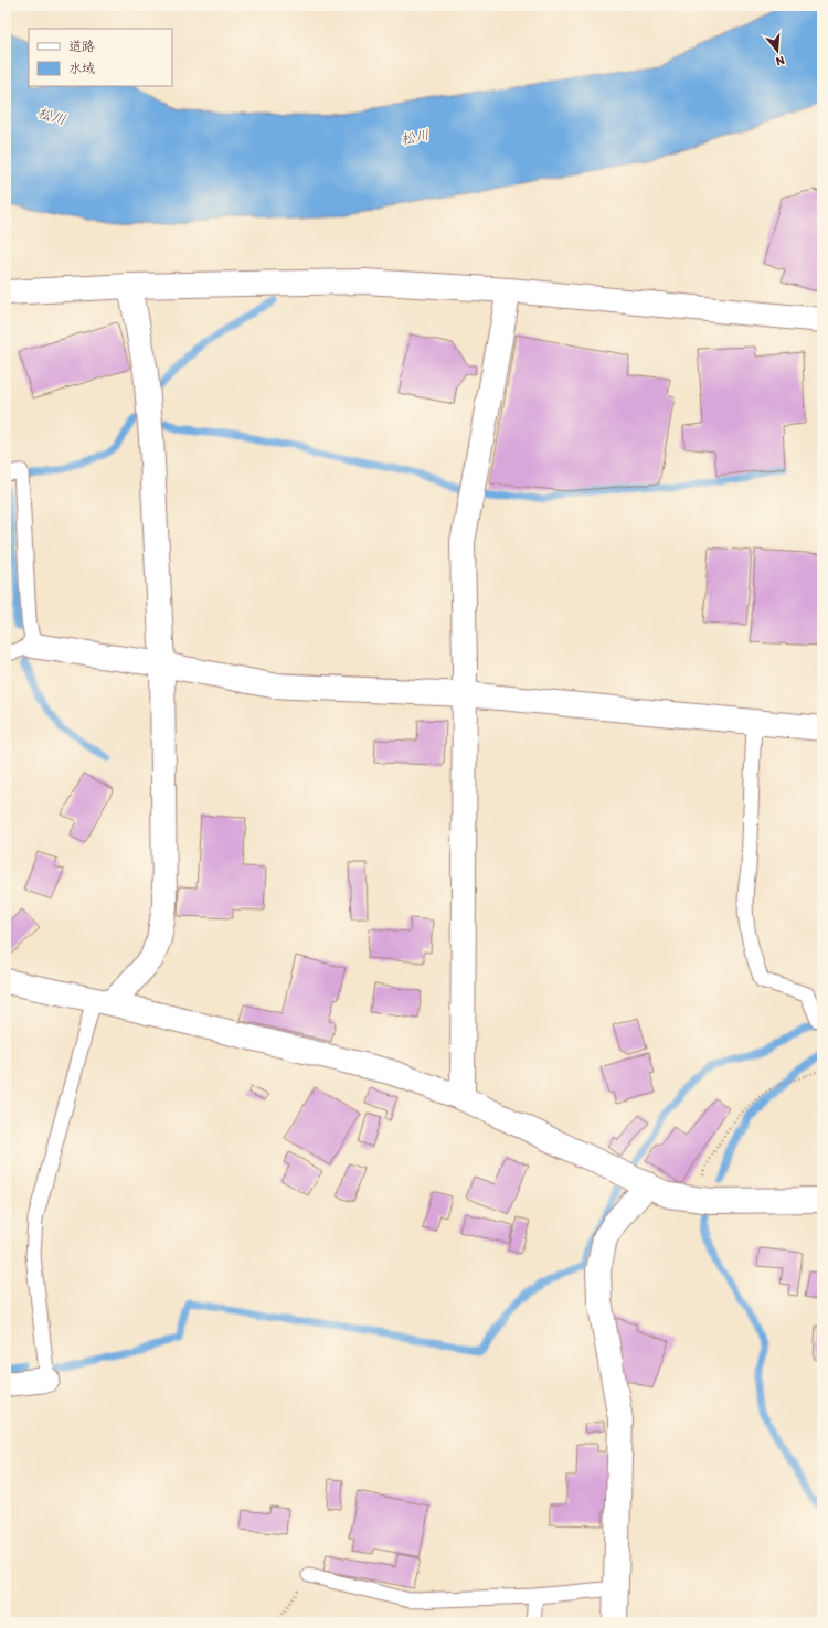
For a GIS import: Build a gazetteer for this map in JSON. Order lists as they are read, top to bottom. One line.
{"water":["松川"],"legend":["道路","水域"],"north":"bottom"}
